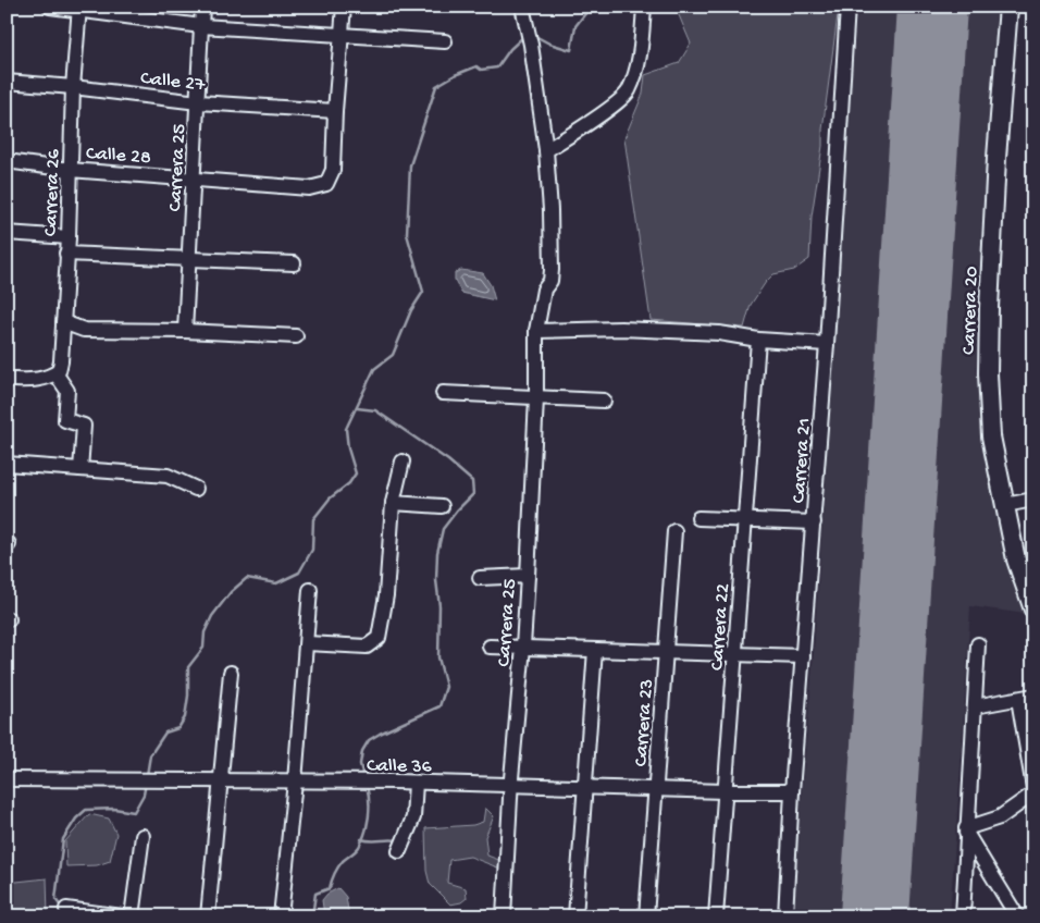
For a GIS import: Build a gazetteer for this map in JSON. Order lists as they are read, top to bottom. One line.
{"streets":{"main road":["Carrera 20"],"street":["Calle 27","Calle 28","Carrera 25","Carrera 26","Carrera 21","Carrera 22","Carrera 23","Calle 36"]},"crossings":[["Calle 27","Calle 28"],["Calle 27","Carrera 25"],["Calle 27","Carrera 26"],["Calle 28","Carrera 25"],["Calle 28","Carrera 26"],["Carrera 25","Calle 36"],["Carrera 21","Calle 36"],["Carrera 22","Calle 36"],["Carrera 23","Calle 36"]]}
